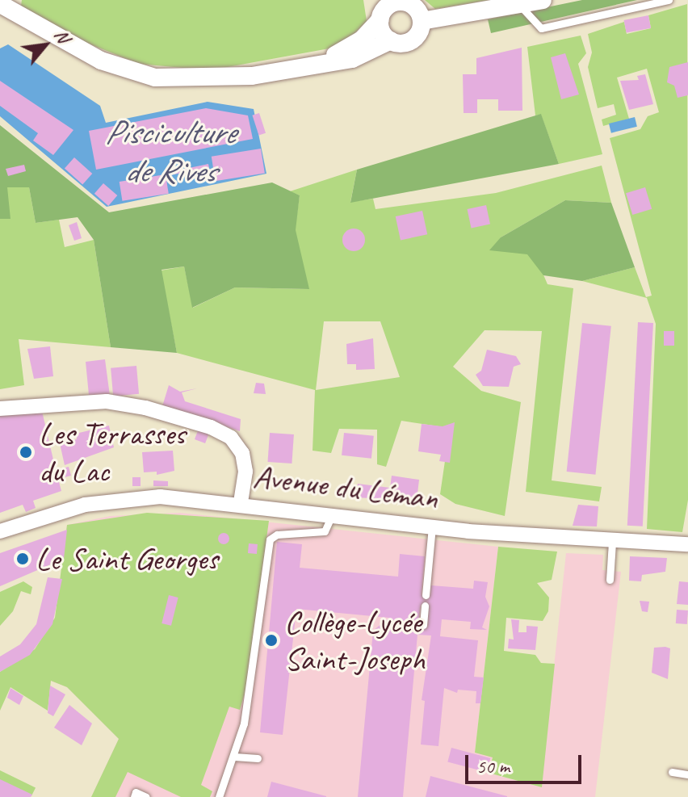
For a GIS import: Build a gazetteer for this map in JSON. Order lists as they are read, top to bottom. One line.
{"streets":{"street":["Avenue du Léman"]},"water":["Pisciculture de Rives"],"places":["Les Terrasses du Lac","Le Saint Georges","Collège-Lycée Saint-Joseph"],"scale_bar":"50 m","north":"top right"}
